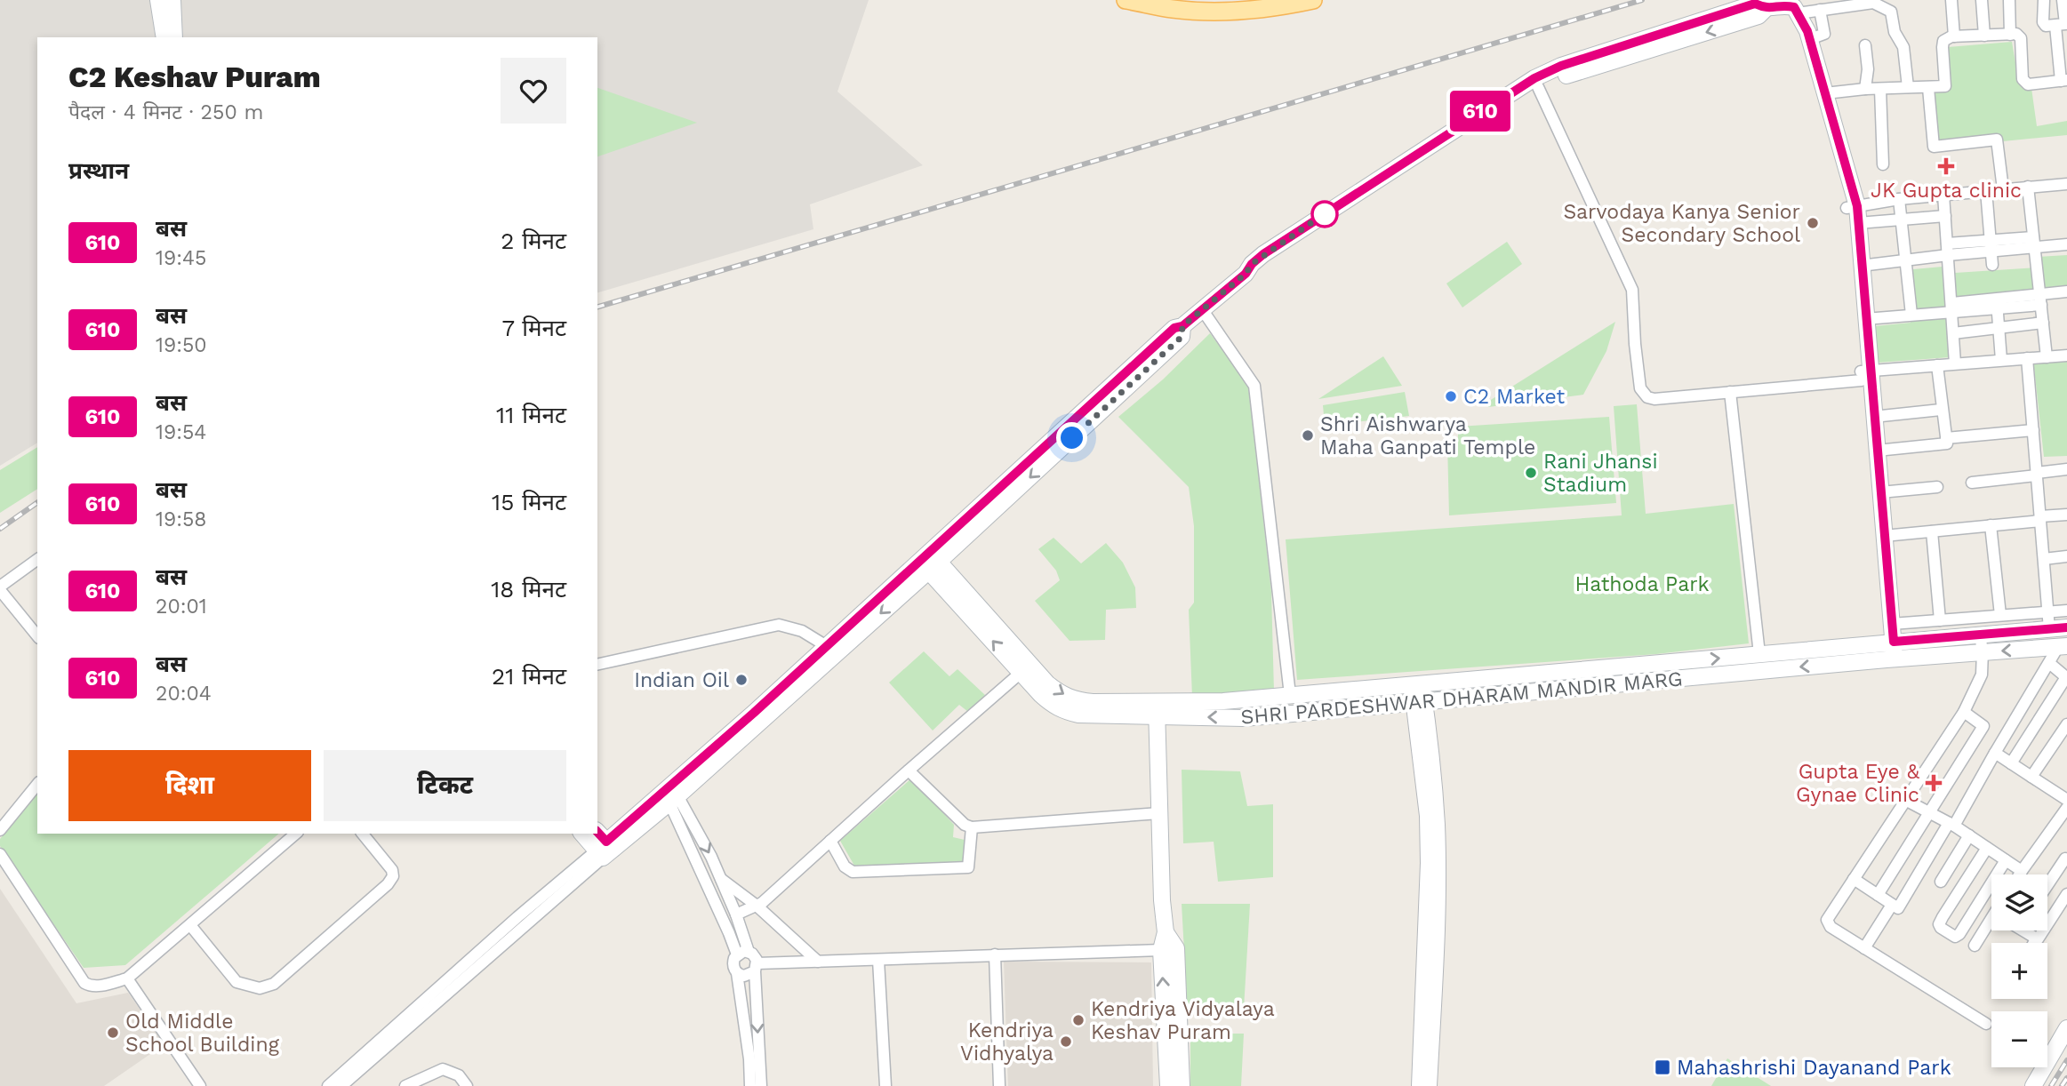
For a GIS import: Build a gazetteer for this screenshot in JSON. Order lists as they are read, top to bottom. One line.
{"streets":{"main road":["SHRI PARDESHWAR DHARAM MANDIR MARG"]},"parks":["Hathoda Park"],"places":{"health":["JK Gupta clinic","Gupta Eye & Gynae Clinic"],"other":["Sarvodaya Kanya Senior Secondary School","C2 Market","Shri Aishwarya Maha Ganpati Temple","Rani Jhansi Stadium","Indian Oil","Kendriya Vidyalaya Keshav Puram","Old Middle School Building","Kendriya Vidhyalya"],"transit":["Mahashrishi Dayanand Park"]},"lines":["bus line 610"],"page":{"on_map":"610","heading":[["C2 Keshav Puram","पैदल · 4 मिनट · 250 m"],"प्रस्थान"],"list":[{"mark":"610","name":"बस","note":"19:45","value":"2 मिनट"},{"mark":"610","name":"बस","note":"19:50","value":"7 मिनट"},{"mark":"610","name":"बस","note":"19:54","value":"11 मिनट"},{"mark":"610","name":"बस","note":"19:58","value":"15 मिनट"},{"mark":"610","name":"बस","note":"20:01","value":"18 मिनट"},{"mark":"610","name":"बस","note":"20:04","value":"21 मिनट"}],"buttons":["दिशा","टिकट"],"map_buttons":["+","−"]}}
